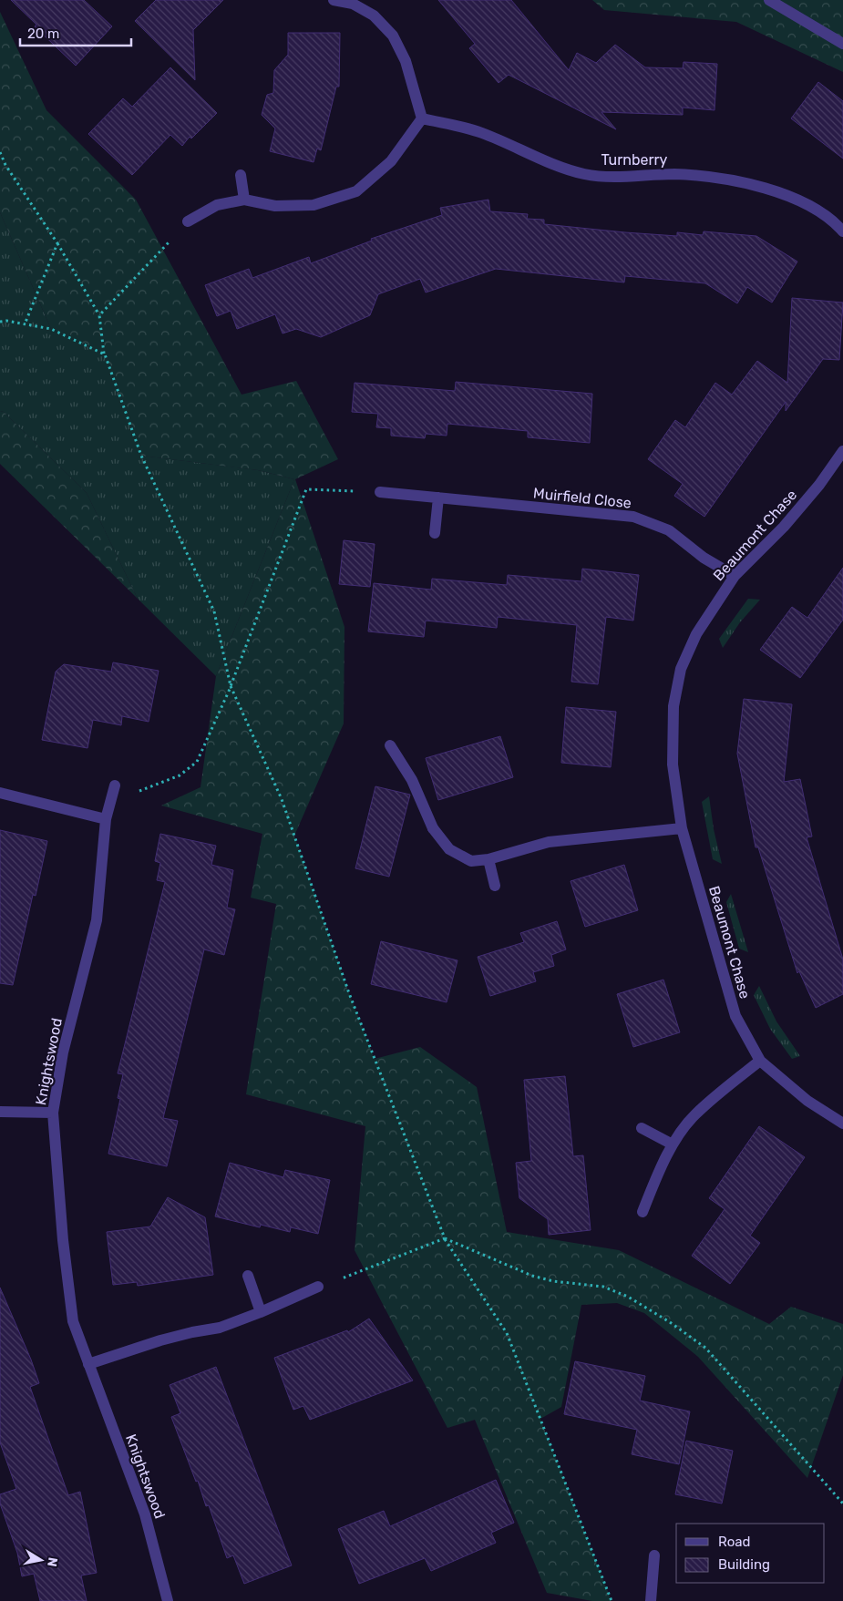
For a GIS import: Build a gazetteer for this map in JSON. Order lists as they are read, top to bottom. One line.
{"streets":{"street":["Turnberry","Muirfield Close","Beaumont Chase","Knightswood"]},"crossings":[["Muirfield Close","Beaumont Chase"]],"legend":["Road","Building"],"scale_bar":"20 m","north":"right"}
